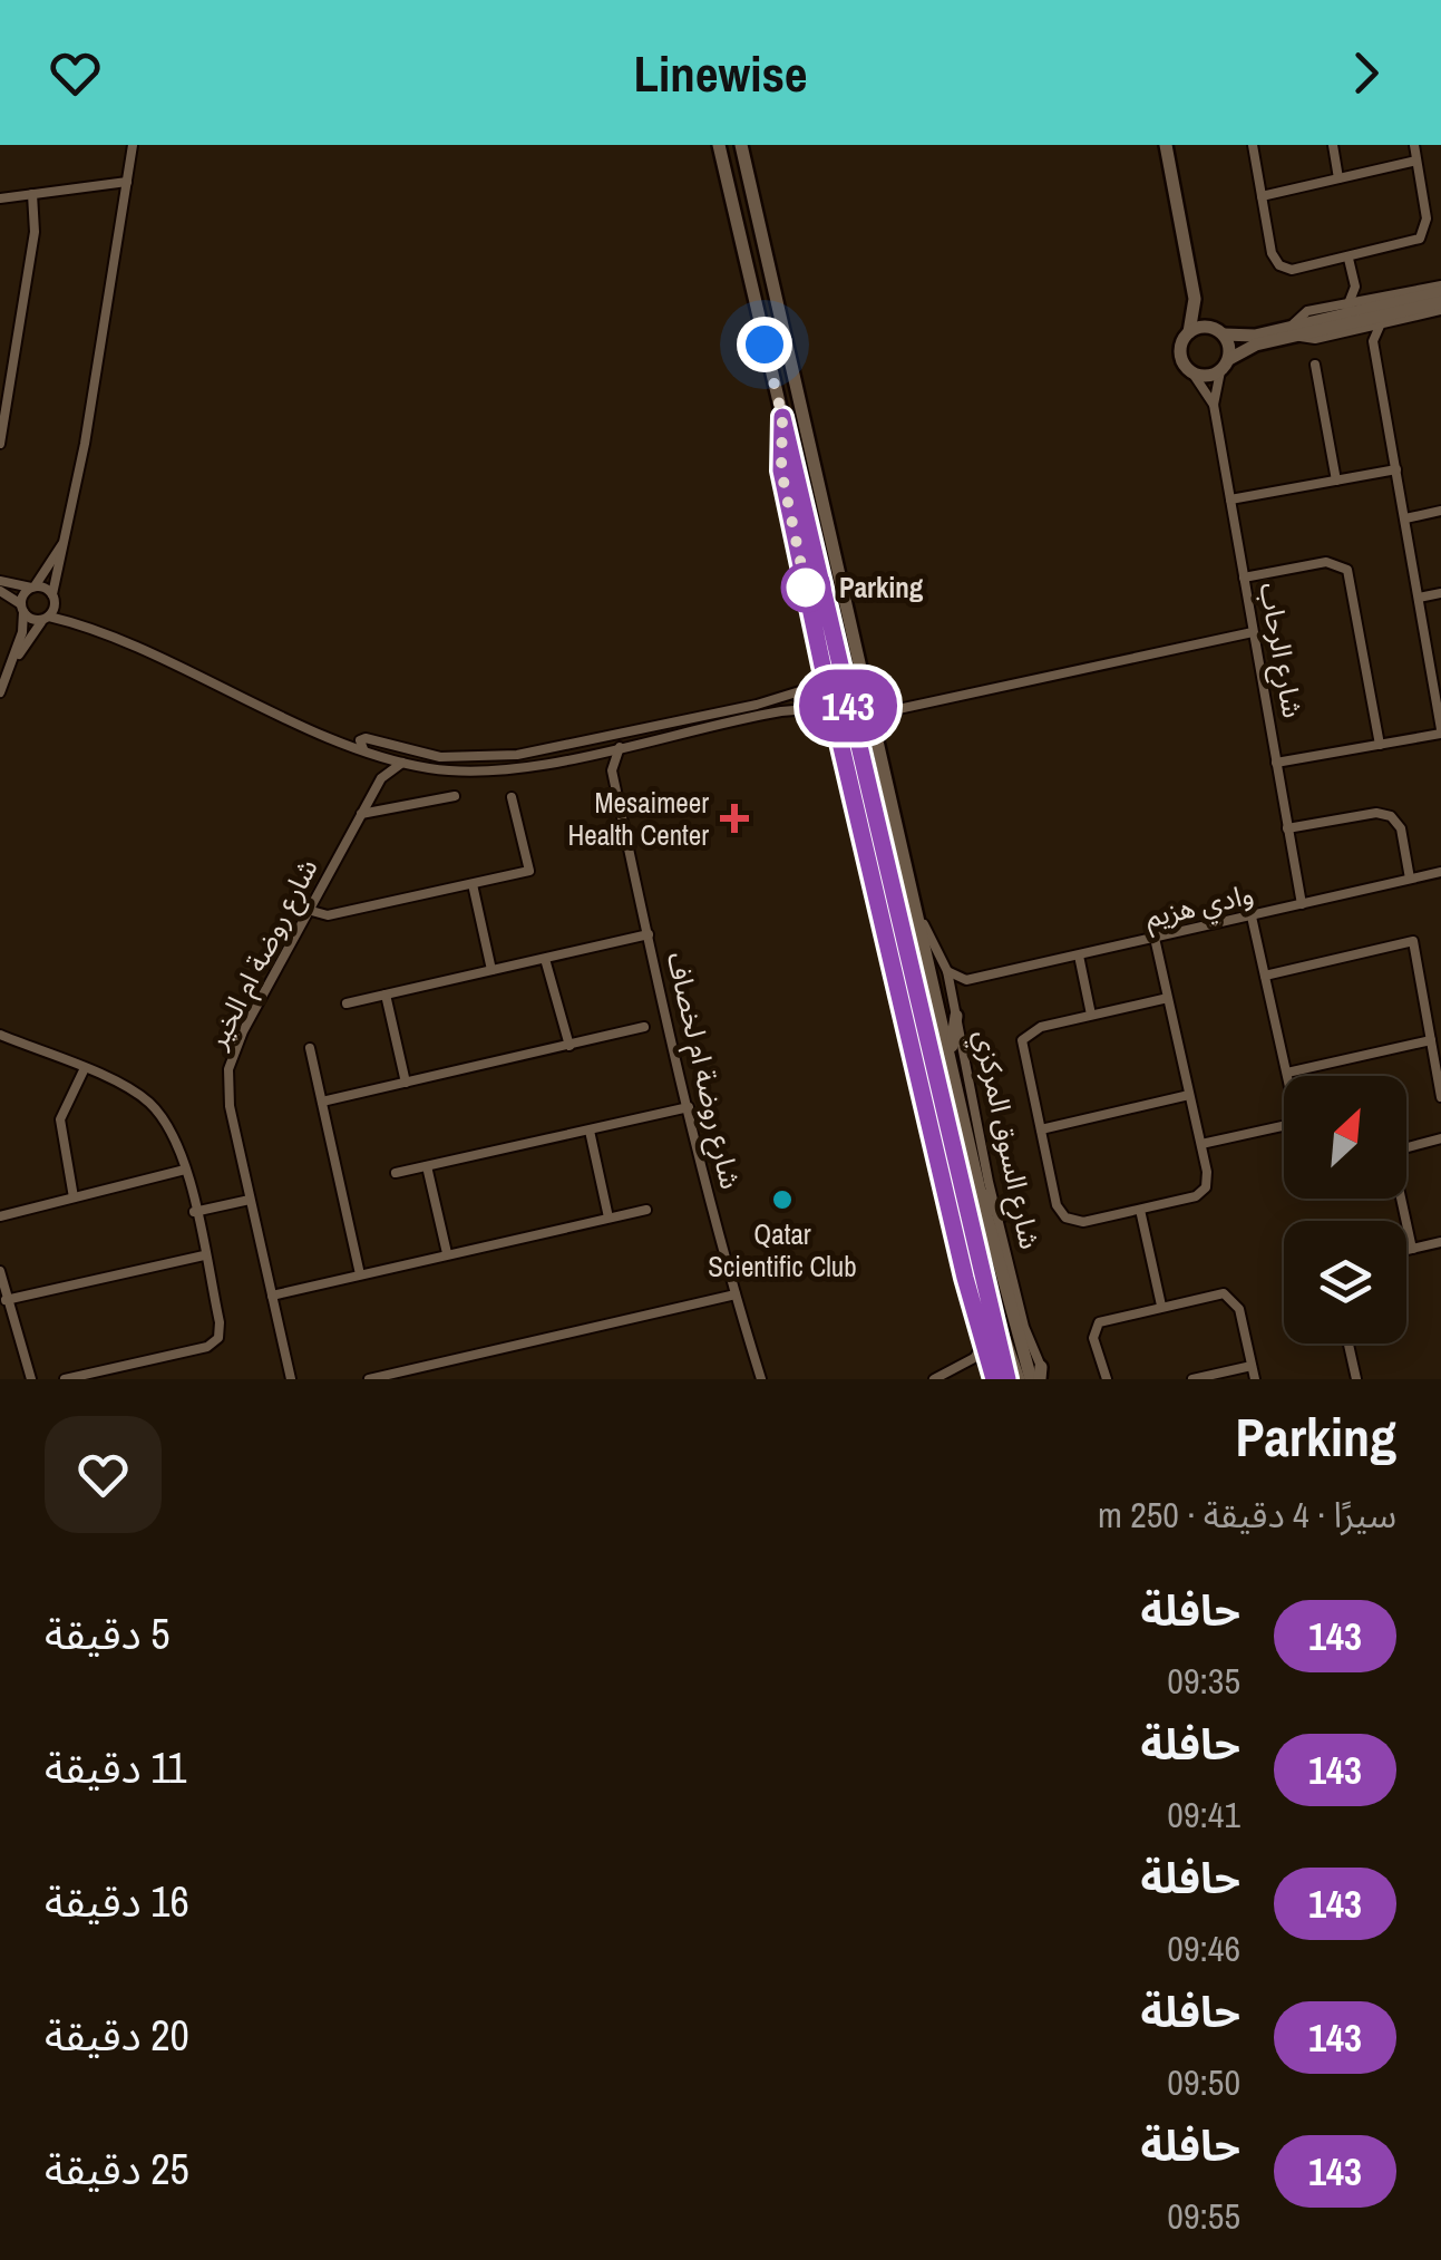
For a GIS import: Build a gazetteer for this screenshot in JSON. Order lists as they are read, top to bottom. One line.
{"streets":{"main road":["شارع السوق المركزي"],"street":["شارع الرحاب","وادي هزيم","شارع روضة ام الخير","شارع روضة ام لخصاف"]},"crossings":[["شارع الرحاب","وادي هزيم"]],"places":{"other":["Parking","Qatar Scientific Club"],"health":["Mesaimeer Health Center"]},"lines":["bus line 143"],"north":"top right","page":{"header":"Linewise","on_map":"143","heading":["Parking","سيرًا · 4 دقيقة · 250 m"],"list":[{"mark":"143","name":"حافلة","note":"09:35","value":"5 دقيقة"},{"mark":"143","name":"حافلة","note":"09:41","value":"11 دقيقة"},{"mark":"143","name":"حافلة","note":"09:46","value":"16 دقيقة"},{"mark":"143","name":"حافلة","note":"09:50","value":"20 دقيقة"},{"mark":"143","name":"حافلة","note":"09:55","value":"25 دقيقة"}]}}
